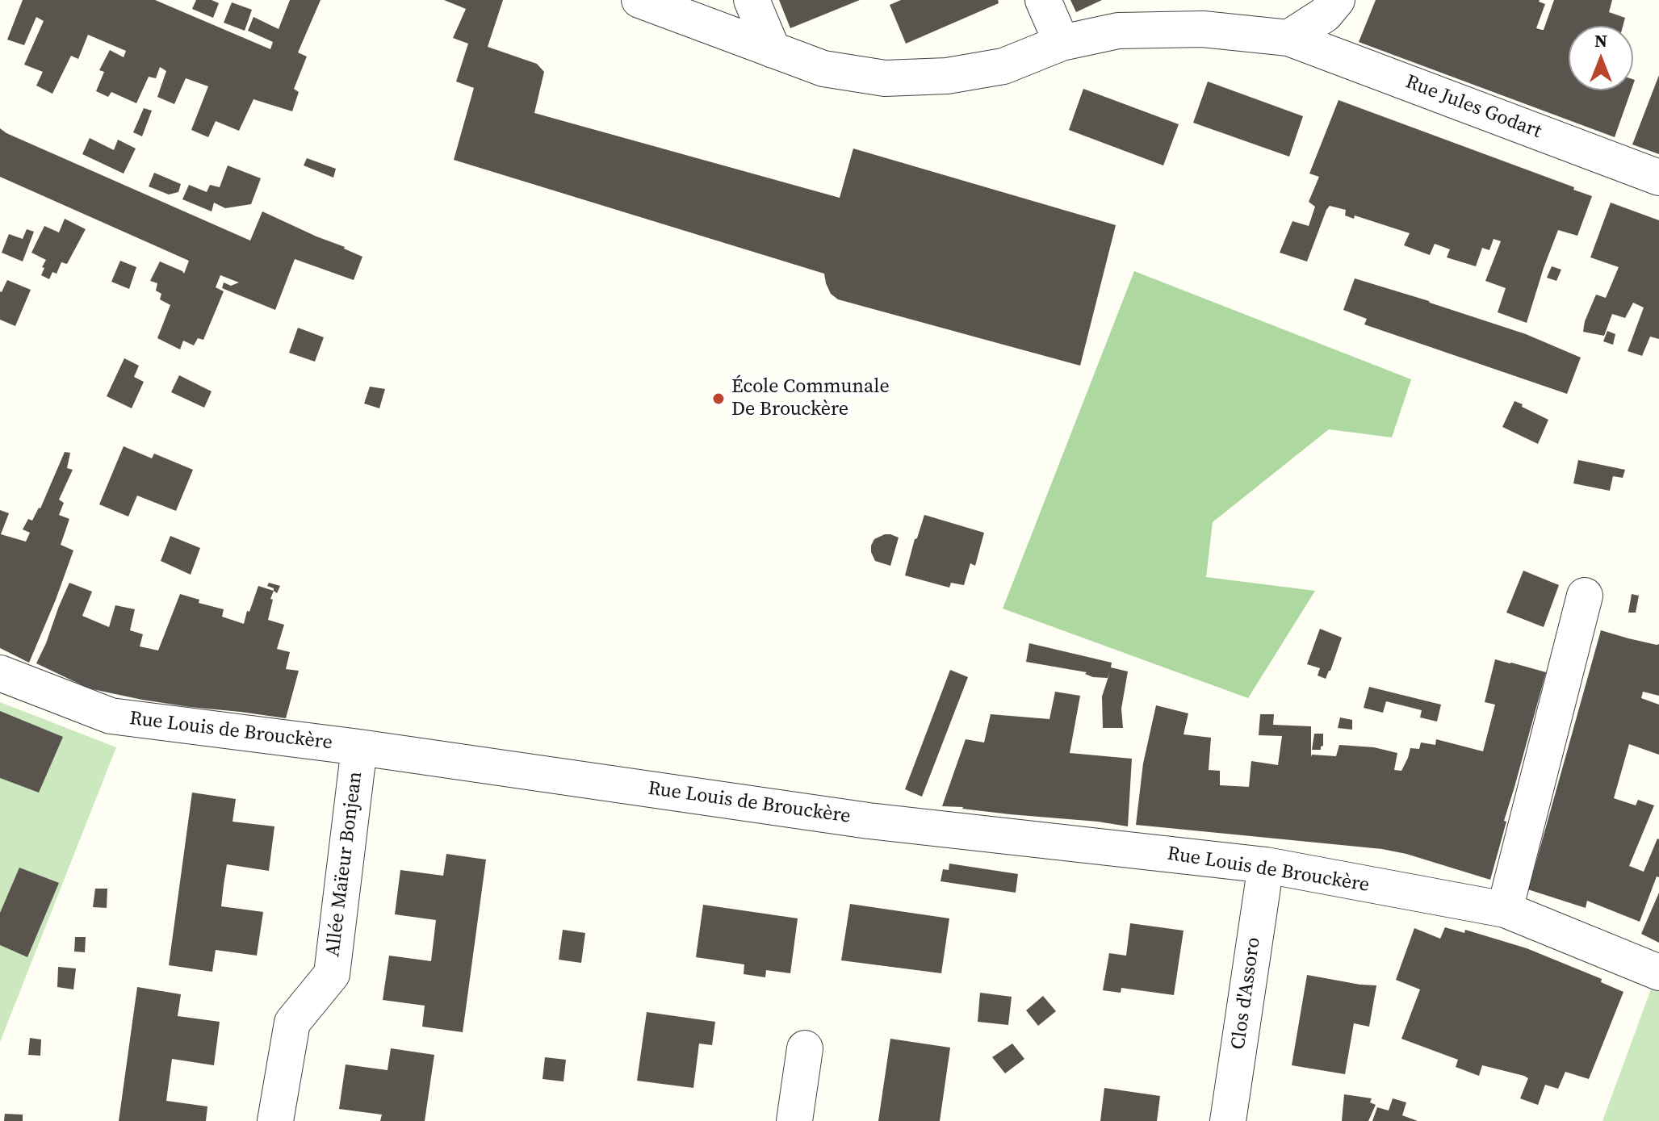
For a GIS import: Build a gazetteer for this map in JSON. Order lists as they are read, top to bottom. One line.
{"streets":{"street":["Rue Jules Godart","Rue Louis de Brouckère","Allée Maïeur Bonjean","Clos d'Assoro"]},"crossings":[["Rue Louis de Brouckère","Allée Maïeur Bonjean"],["Rue Louis de Brouckère","Clos d'Assoro"]],"places":["École Communale De Brouckère"],"north":"top"}
